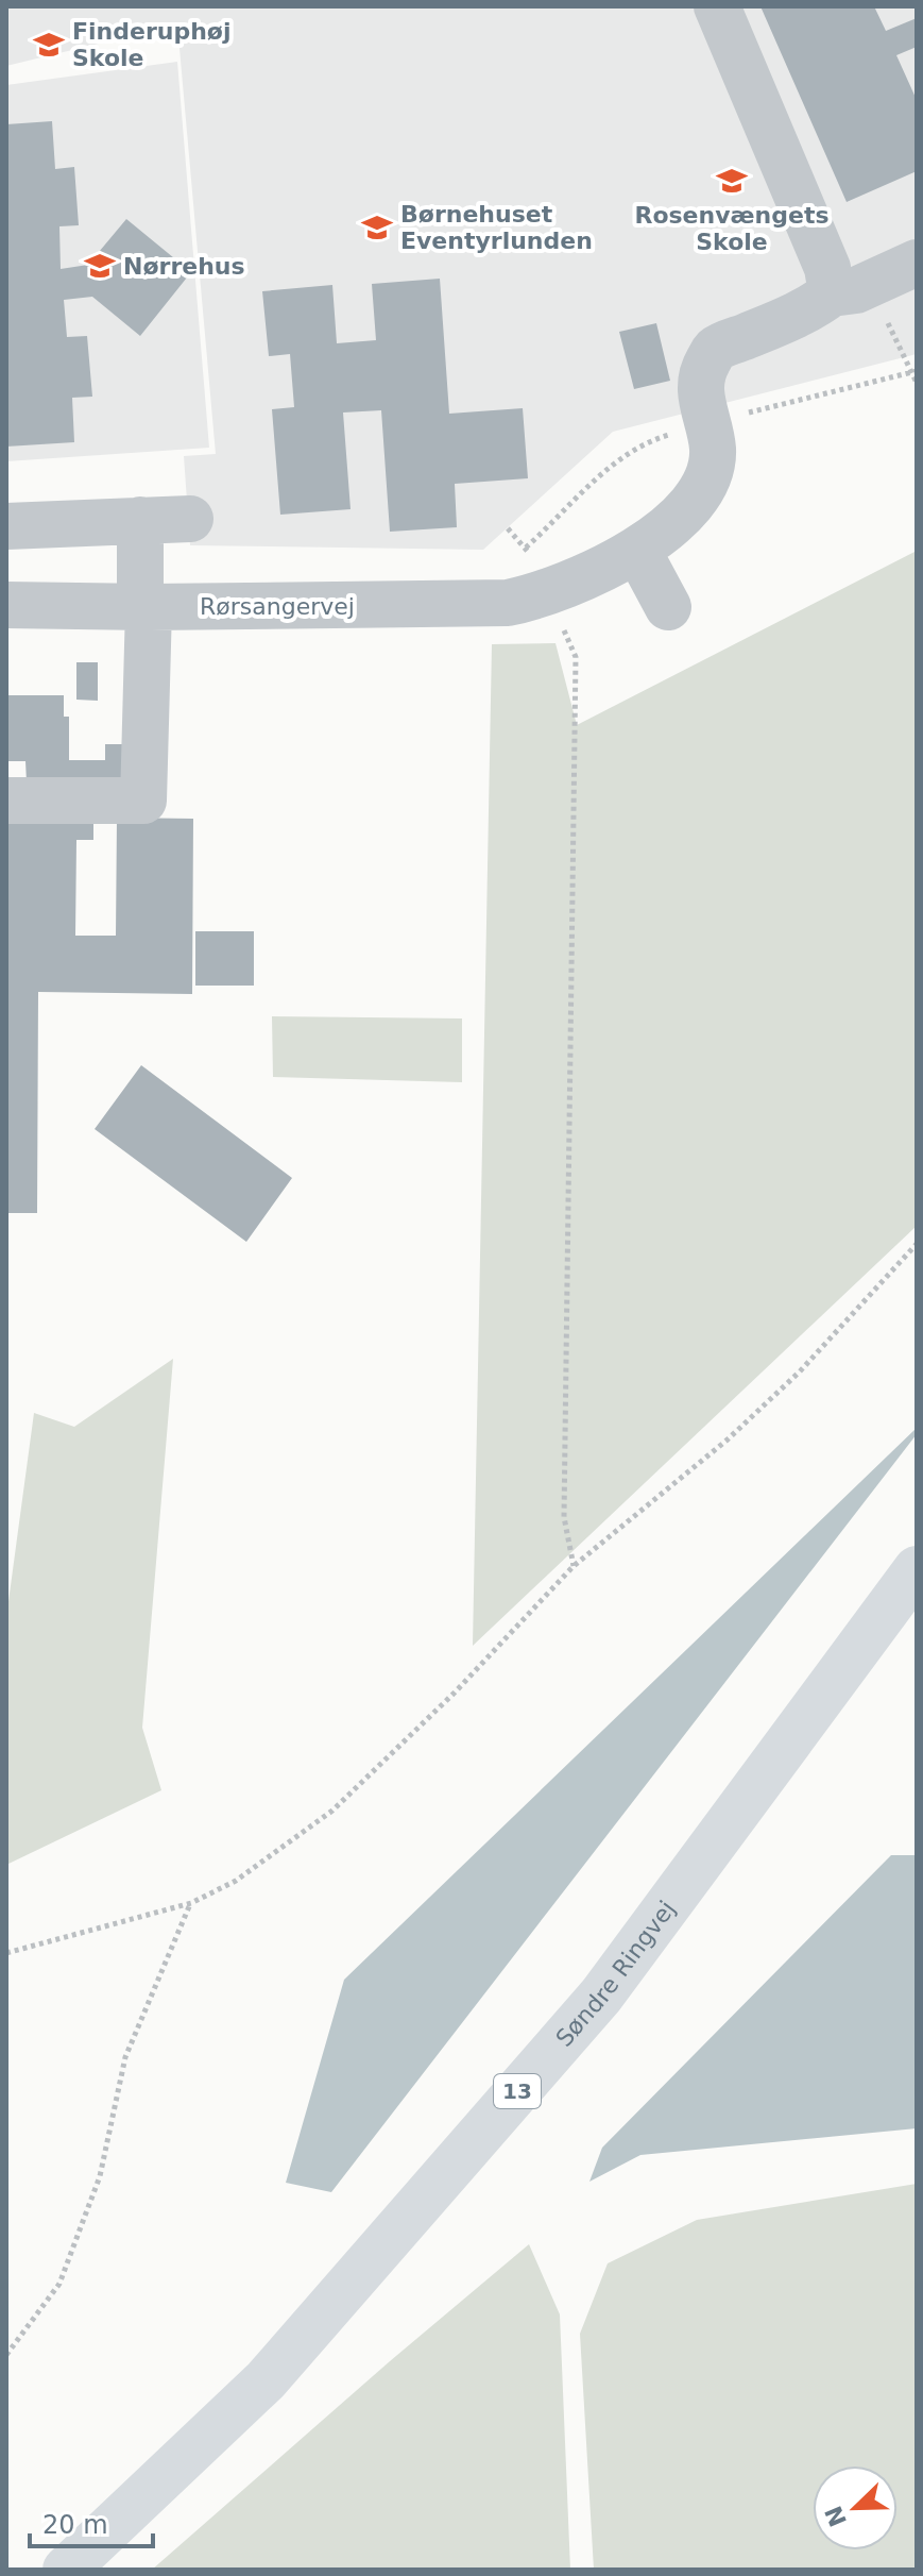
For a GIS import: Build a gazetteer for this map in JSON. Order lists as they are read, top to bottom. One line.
{"streets":{"main road":["Søndre Ringvej","13"],"lane":["Rørsangervej"]},"places":{"school or university":["Finderuphøj Skole","Rosenvængets Skole","Børnehuset Eventyrlunden","Nørrehus"]},"scale_bar":"20 m","north":"bottom left"}
